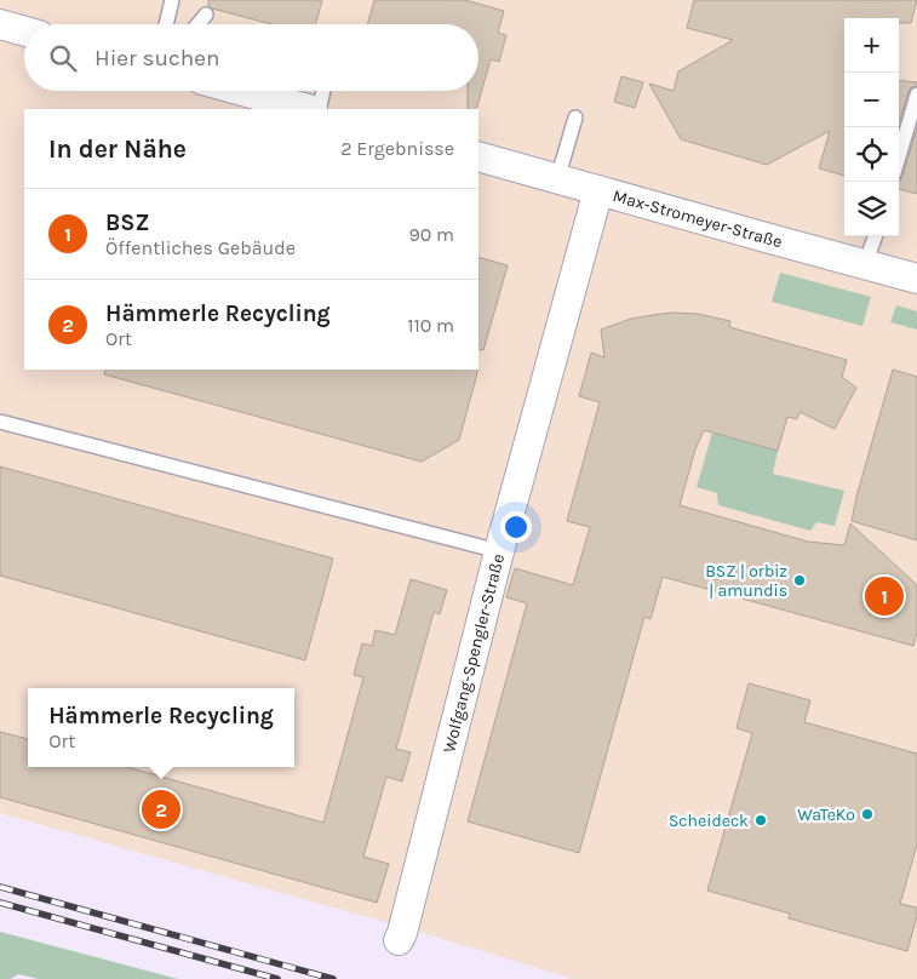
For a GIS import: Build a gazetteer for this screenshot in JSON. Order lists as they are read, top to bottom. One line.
{"streets":{"street":["Max-Stromeyer-Straße","Wolfgang-Spengler-Straße"]},"crossings":[["Max-Stromeyer-Straße","Wolfgang-Spengler-Straße"]],"places":["BSZ | orbiz | amundis","WaTeKo","Scheideck"],"page":{"map_buttons":["+","−"],"search":"Hier suchen","heading":["In der Nähe","2 Ergebnisse"],"list":[{"mark":"1","name":"BSZ","note":"Öffentliches Gebäude","value":"90 m"},{"mark":"2","name":"Hämmerle Recycling","note":"Ort","value":"110 m"}],"pins":["1","2"],"popup":["Hämmerle Recycling","Ort"]}}
